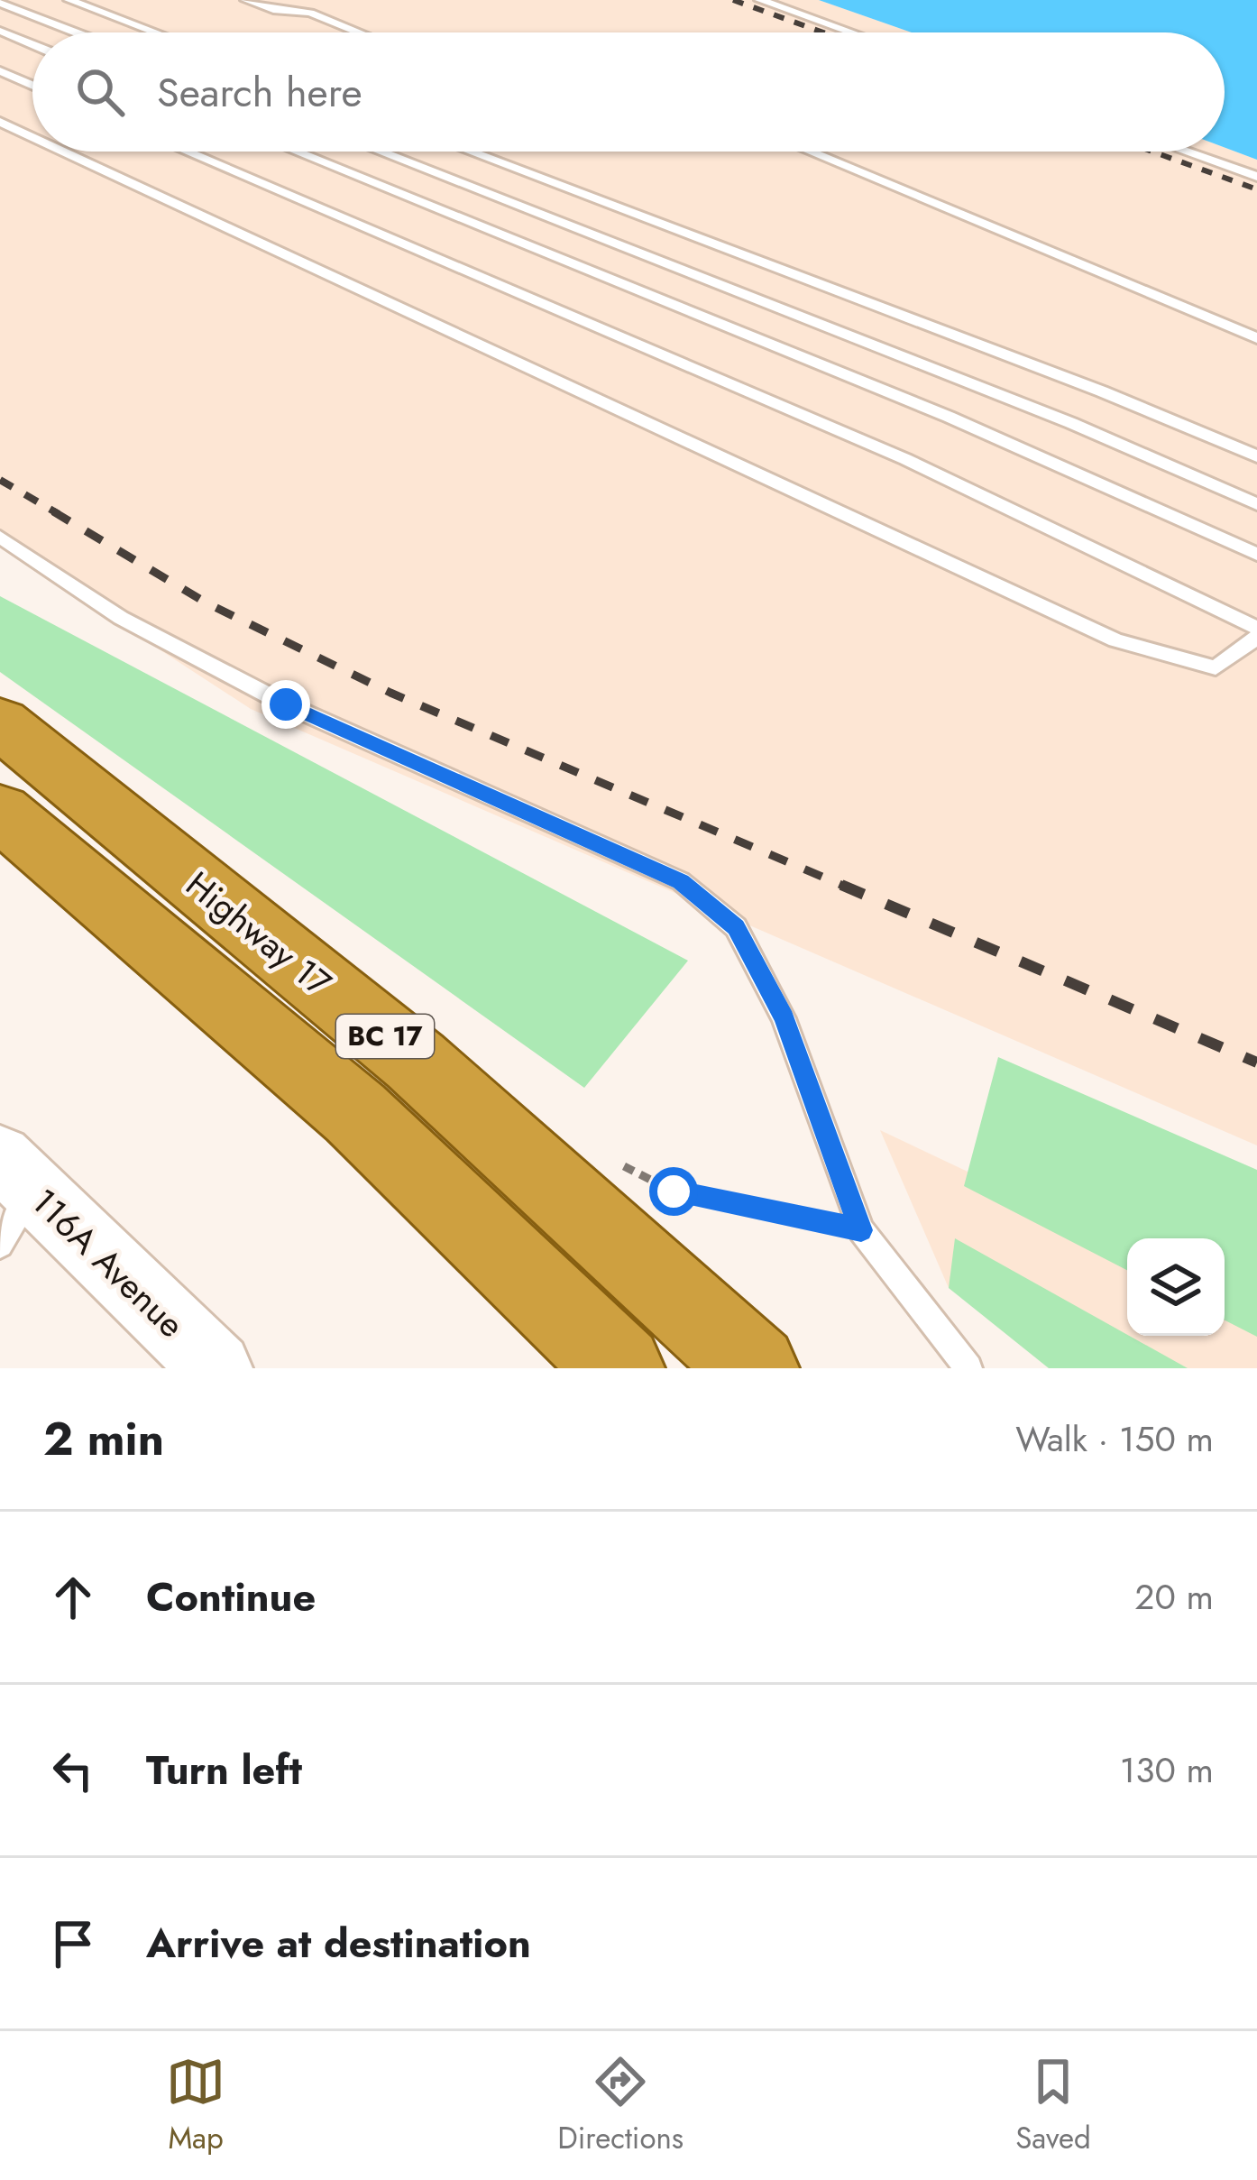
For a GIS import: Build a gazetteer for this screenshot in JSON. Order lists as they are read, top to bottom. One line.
{"streets":{"highway":["Highway 17","BC 17"],"street":["116A Avenue"]},"page":{"search":"Search here","heading":["2 min","Walk · 150 m"],"list":[["Continue","20 m"],["Turn left","130 m"],"Arrive at destination"],"nav":["Map","Directions","Saved"]}}
